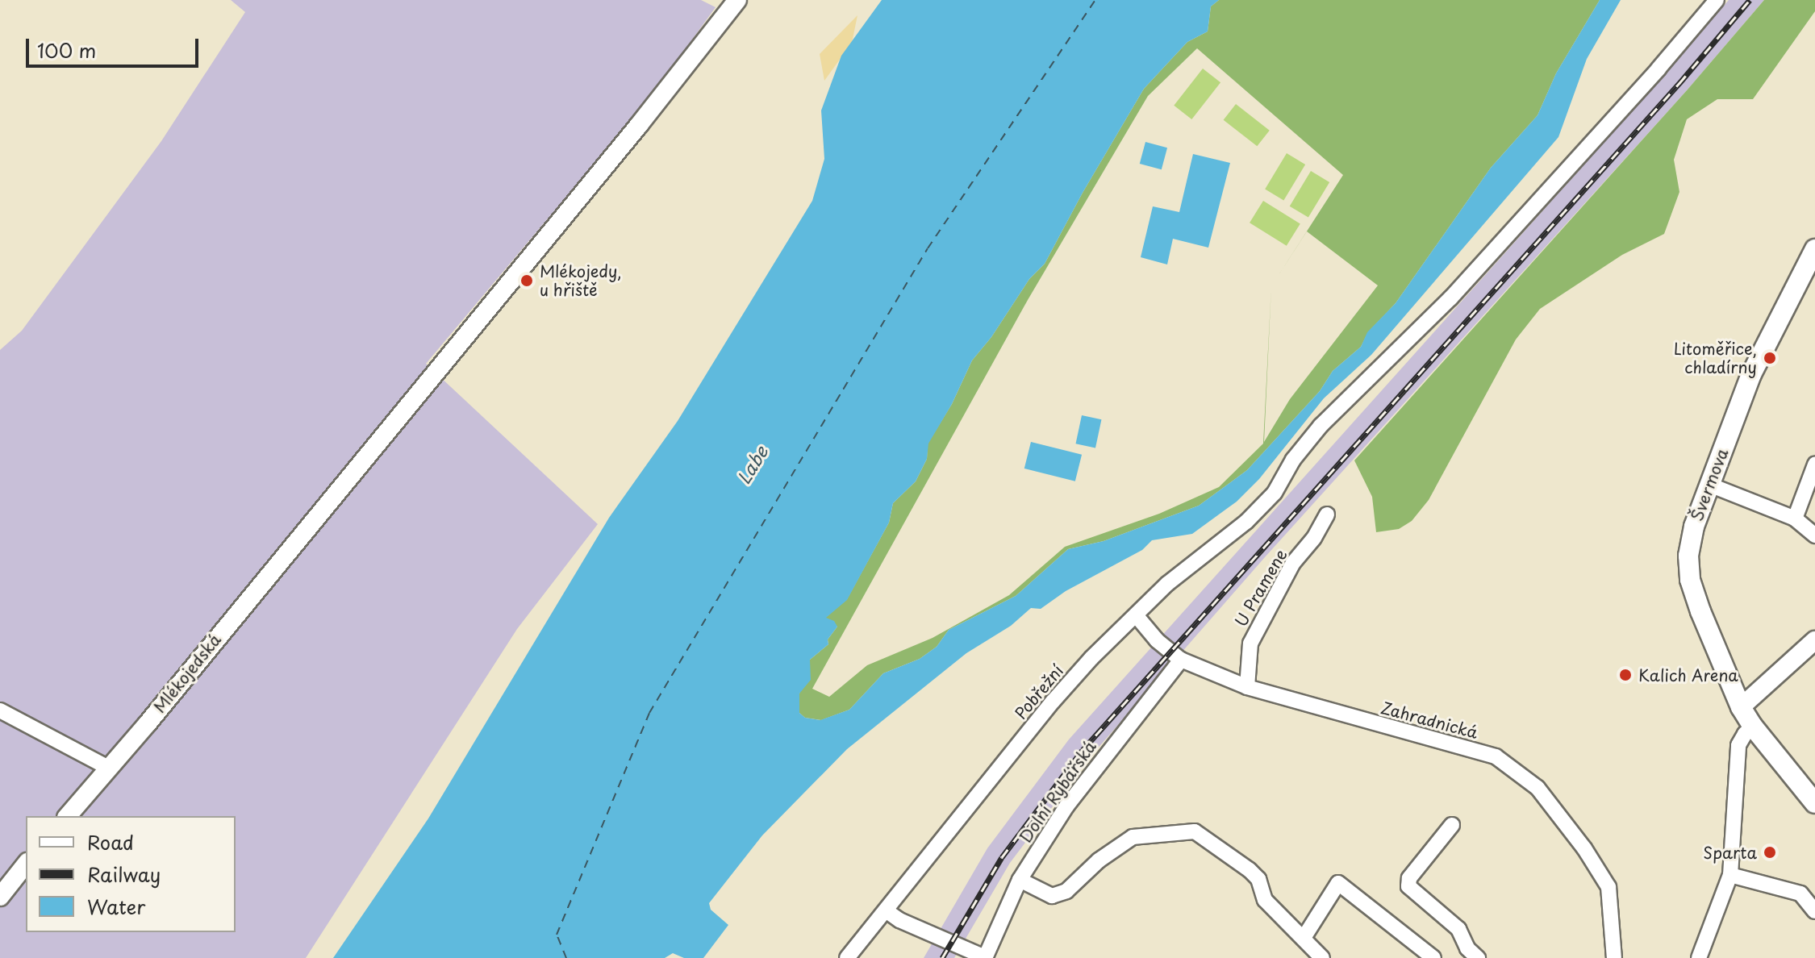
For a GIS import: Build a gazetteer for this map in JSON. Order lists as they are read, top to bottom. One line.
{"streets":{"main road":["Švermova"],"street":["U Pramene","Mlékojedská","Pobřežní","Zahradnická","Dolní Rybářská"]},"crossings":[["U Pramene","Zahradnická"],["Pobřežní","Zahradnická"],["Zahradnická","Dolní Rybářská"]],"water":["Labe"],"places":["Mlékojedy, u hřiště","Litoměřice, chladírny","Kalich Arena","Sparta"],"legend":["Road","Railway","Water"],"scale_bar":"100 m"}
